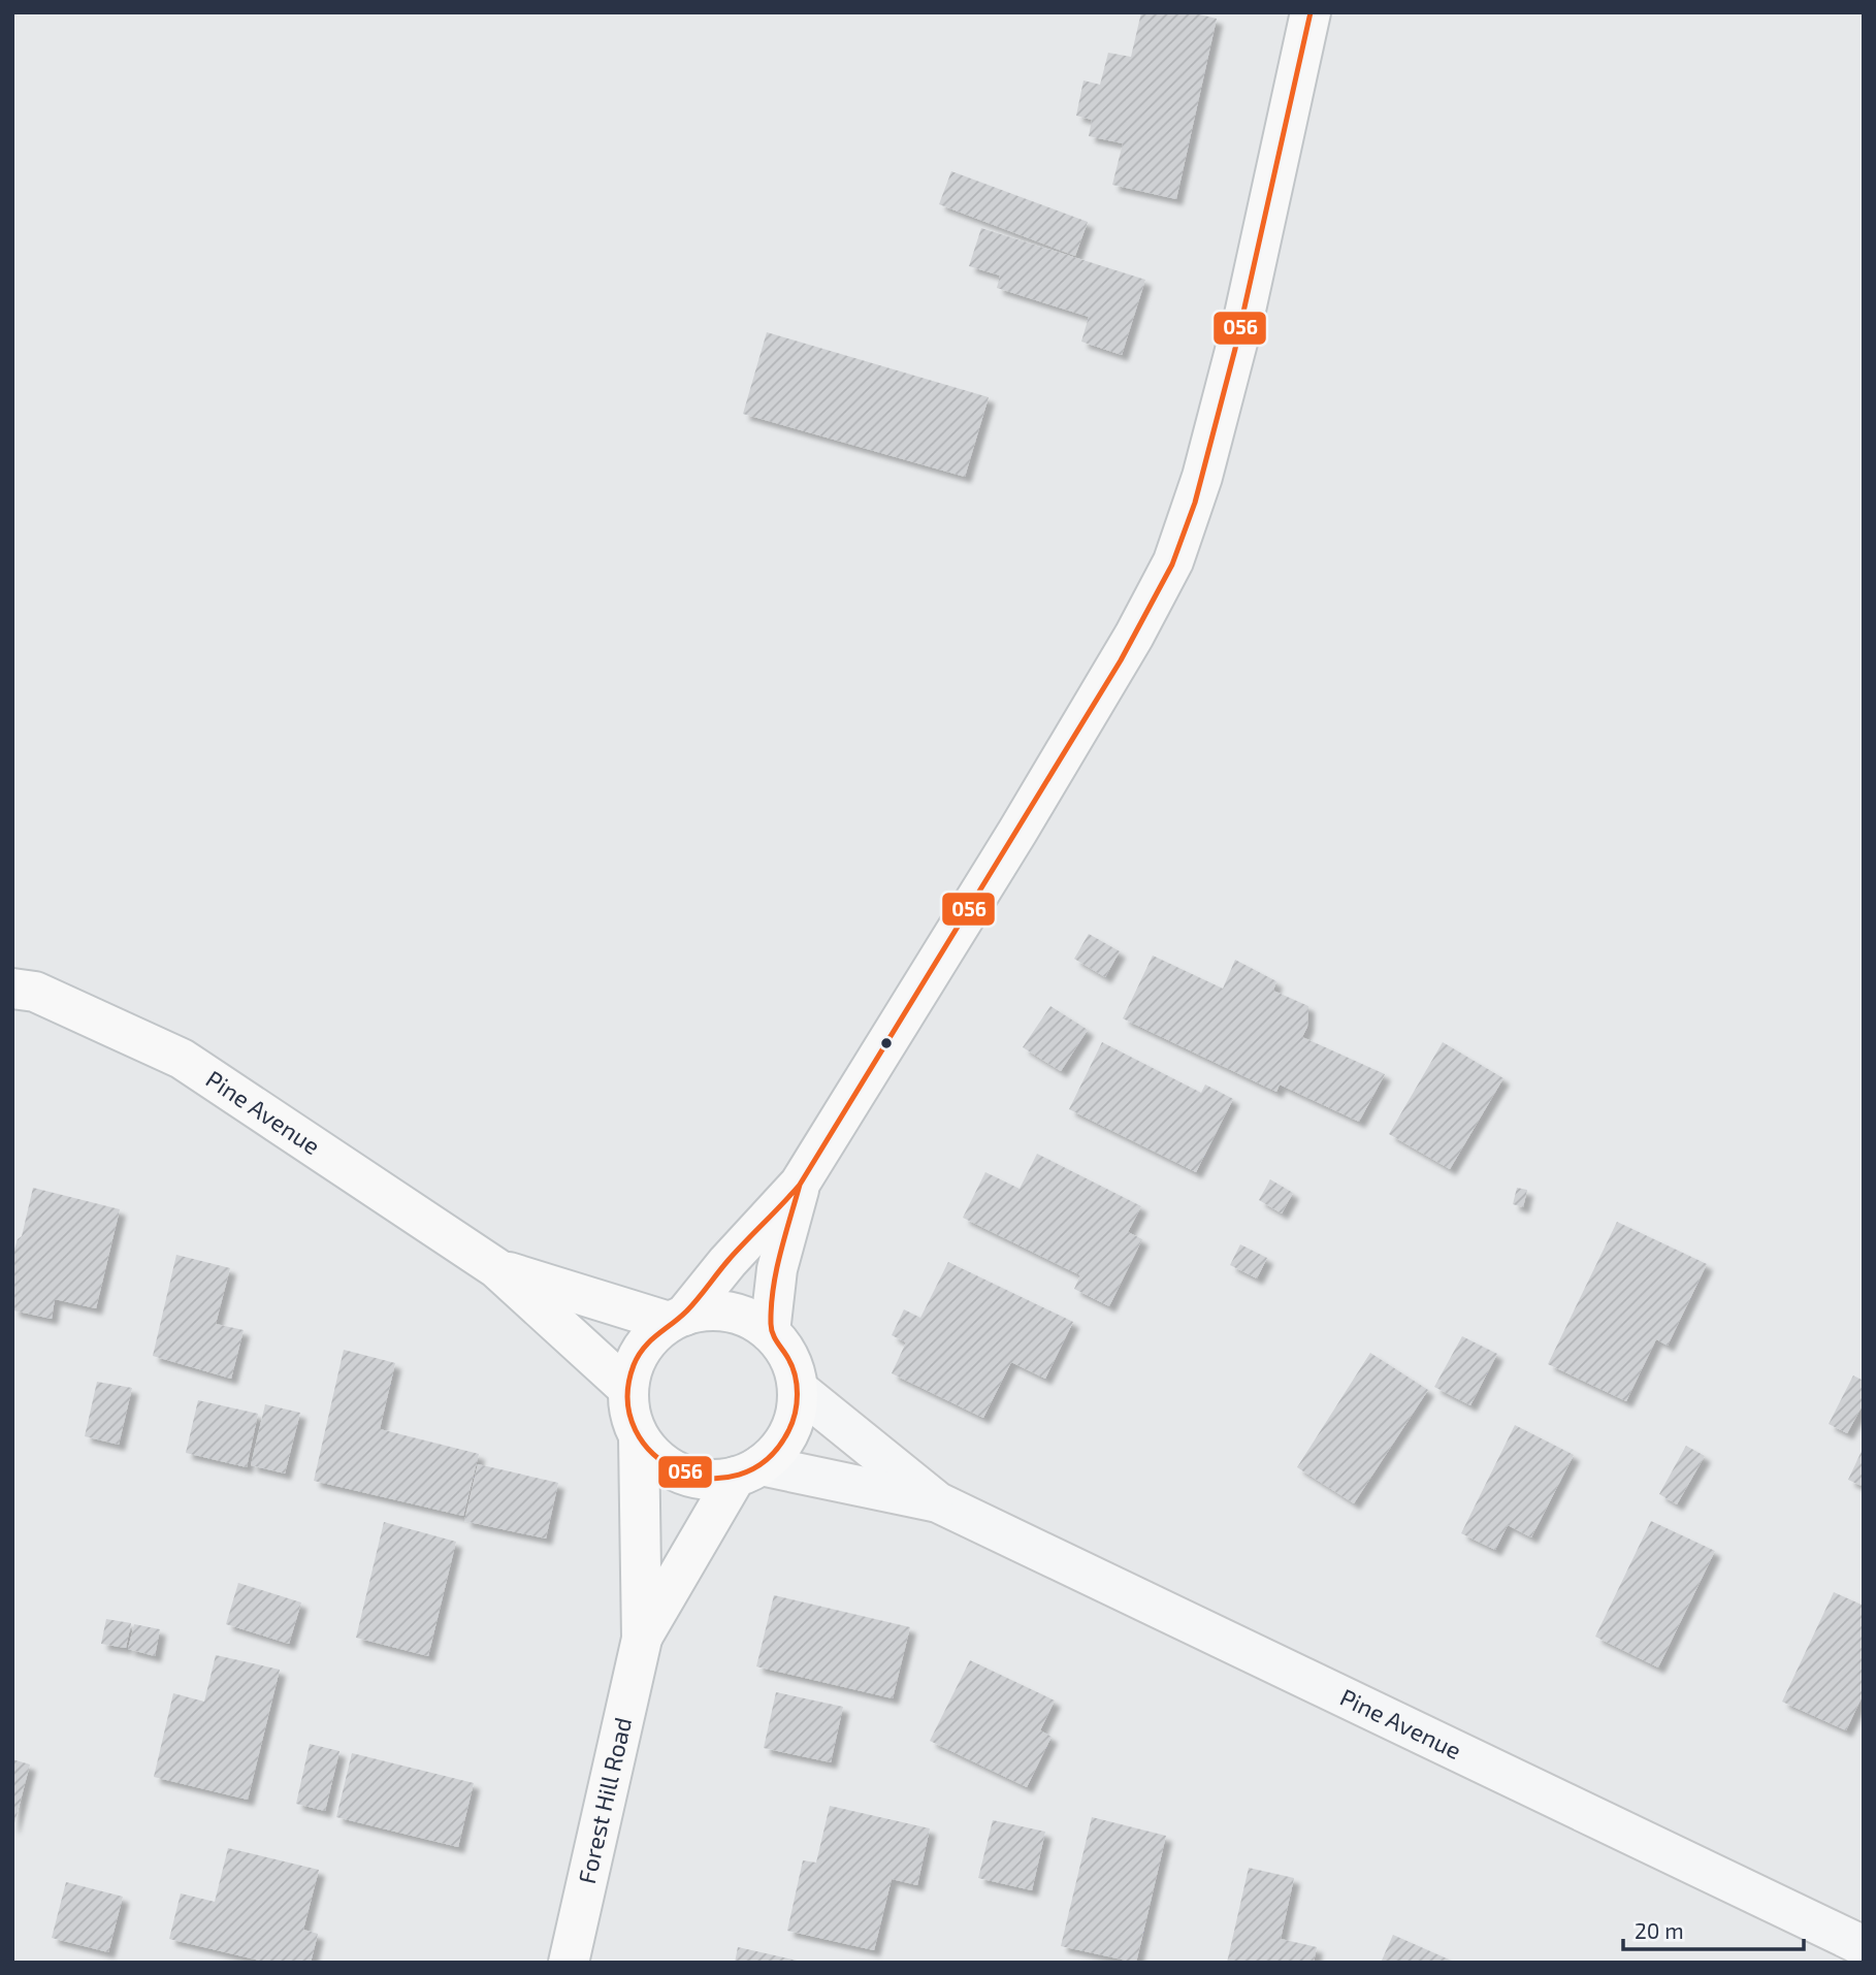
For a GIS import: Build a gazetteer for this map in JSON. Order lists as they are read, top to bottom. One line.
{"streets":{"main road":["Pine Avenue","Forest Hill Road"]},"crossings":[["Pine Avenue","Forest Hill Road"]],"lines":["transit line 056"],"scale_bar":"20 m"}
